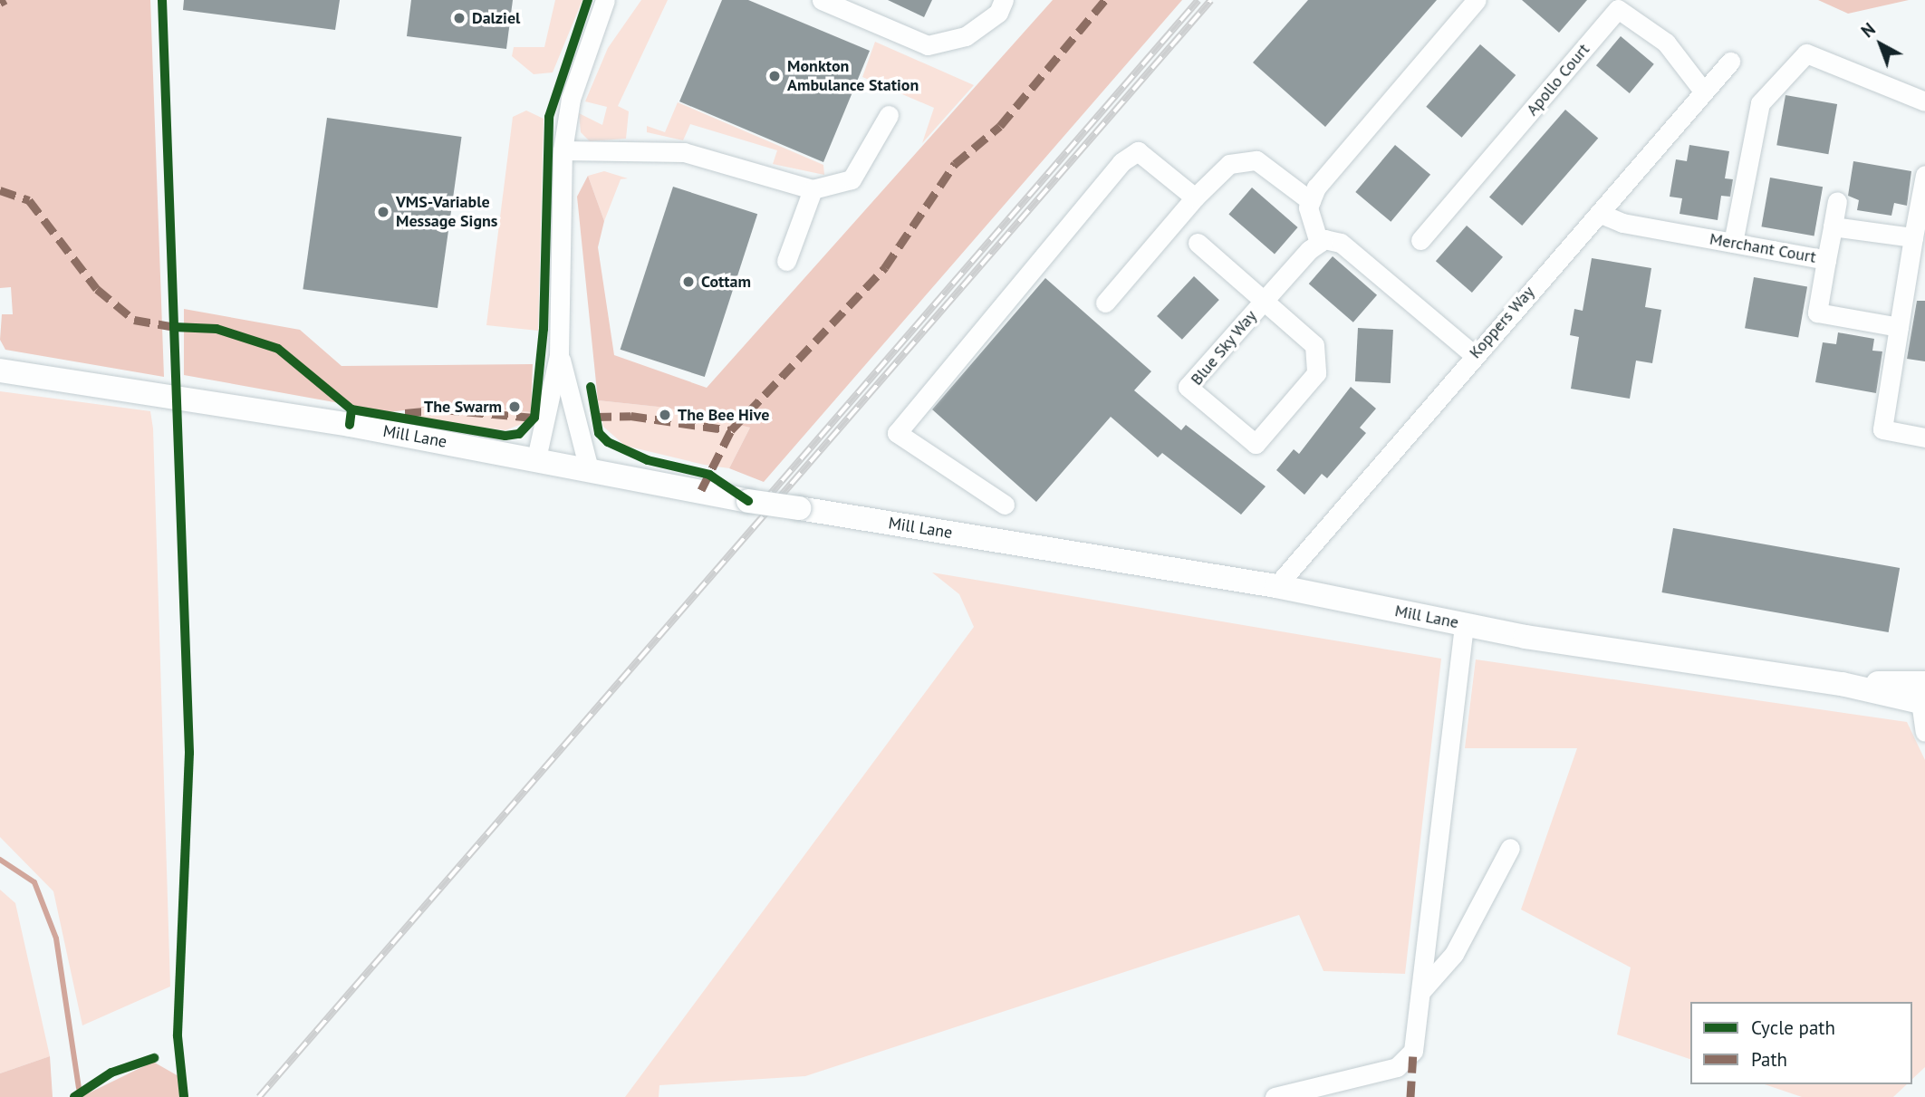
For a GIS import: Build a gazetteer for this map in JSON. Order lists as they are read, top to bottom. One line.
{"streets":{"main road":["Mill Lane"],"street":["Apollo Court","Merchant Court","Koppers Way","Blue Sky Way"]},"crossings":[["Apollo Court","Koppers Way"],["Merchant Court","Koppers Way"],["Koppers Way","Mill Lane"]],"places":["Dalziel","Monkton Ambulance Station","VMS-Variable Message Signs","Cottam","The Swarm","The Bee Hive"],"legend":["Cycle path","Path"],"north":"top left"}
